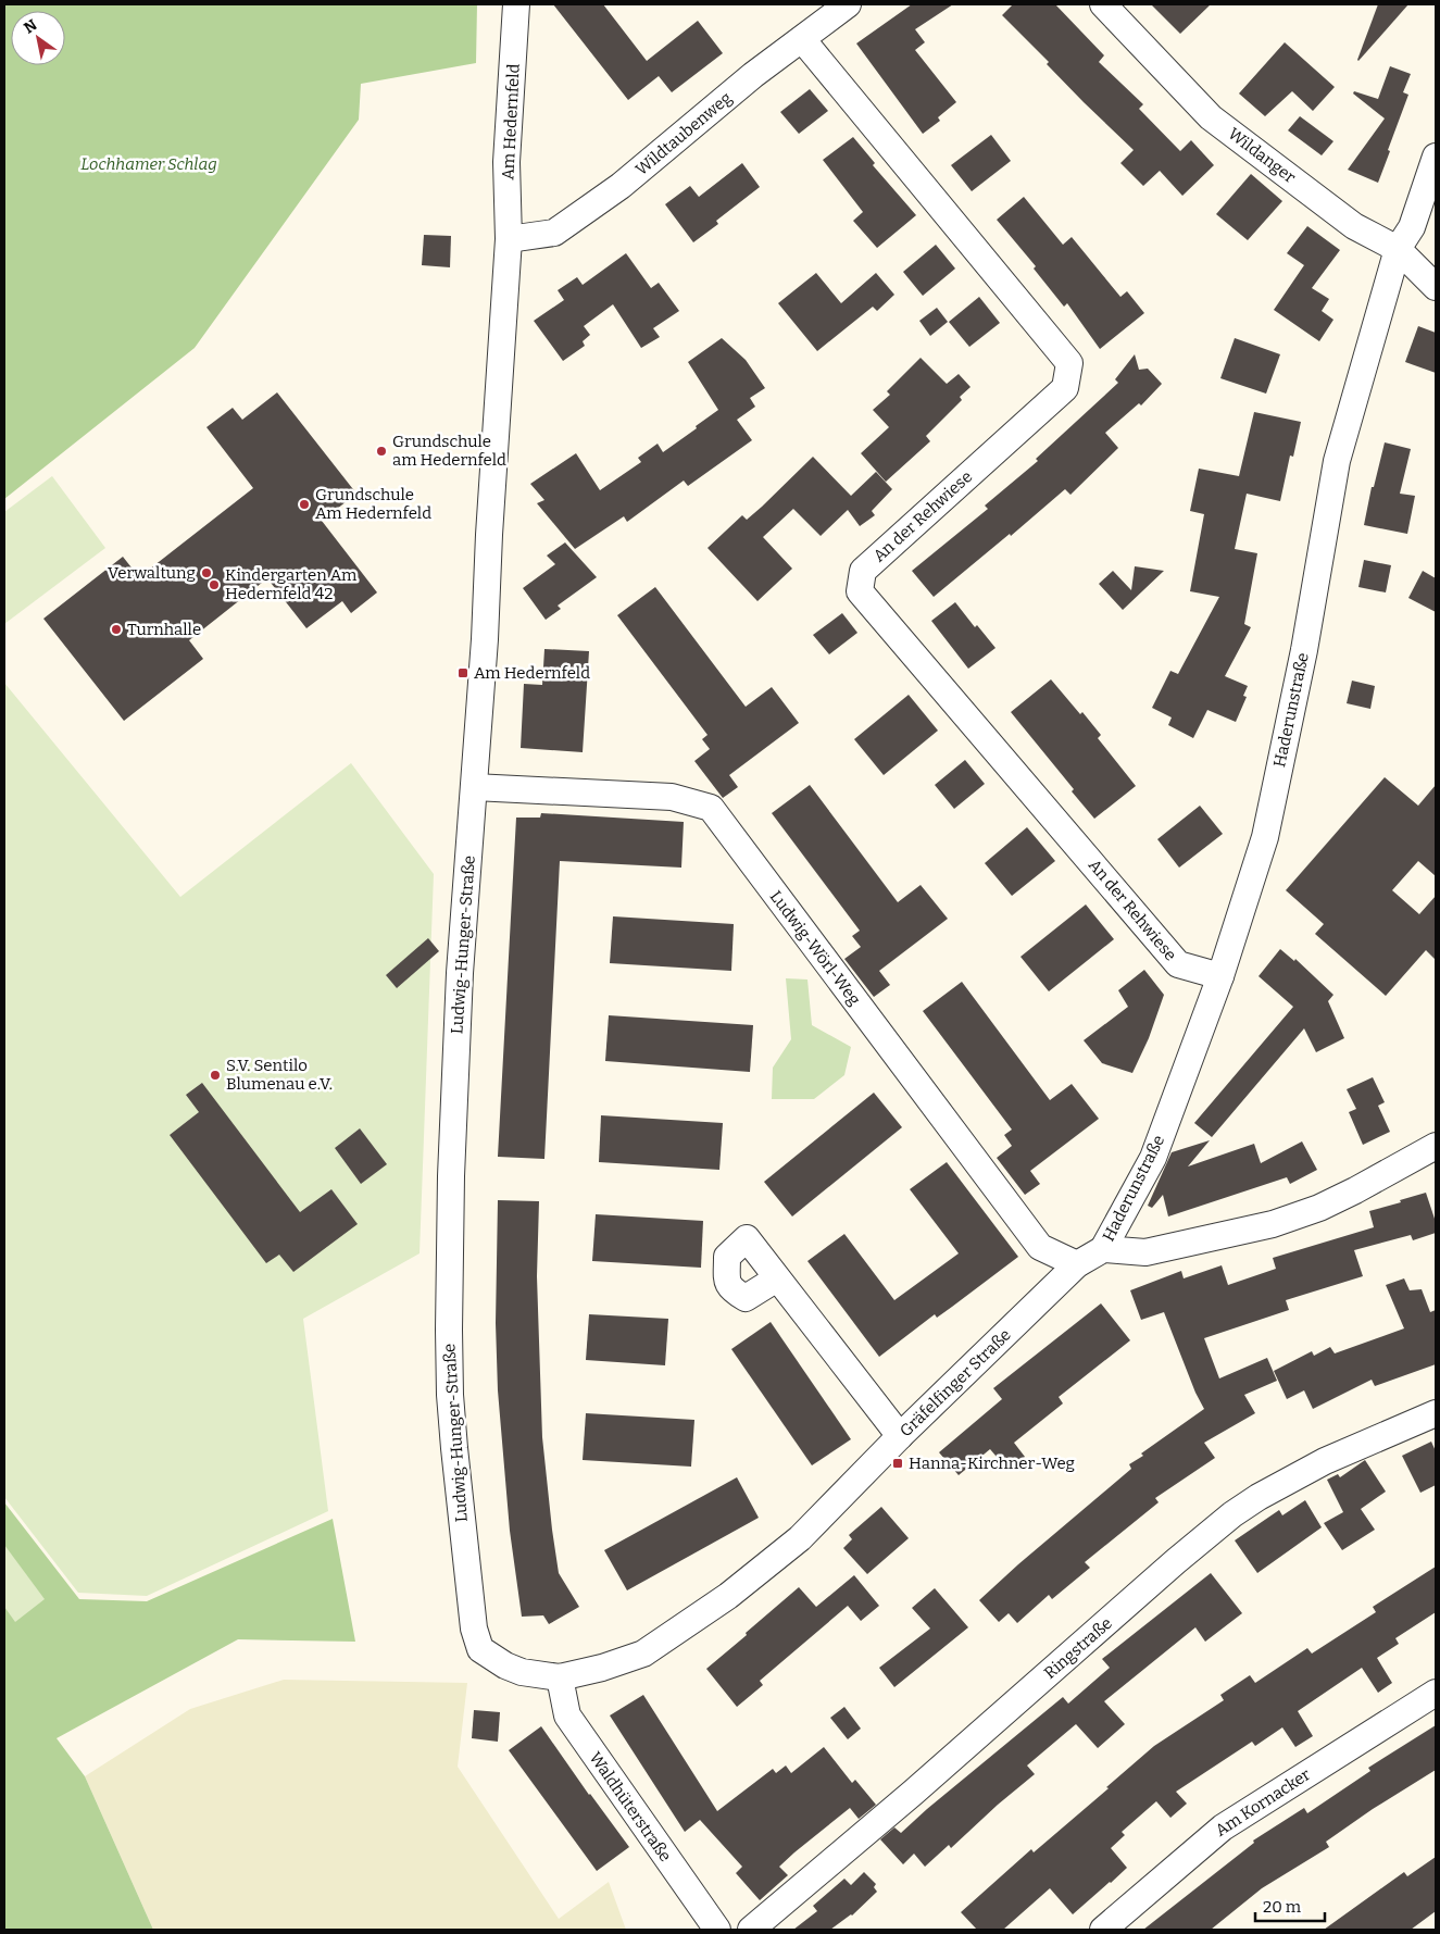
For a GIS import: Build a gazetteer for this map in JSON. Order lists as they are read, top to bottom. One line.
{"streets":{"street":["Am Hedernfeld","Wildtaubenweg","Wildanger","An der Rehwiese","Haderunstraße","Ludwig-Hunger-Straße","Ludwig-Wörl-Weg","Gräfelfinger Straße","Ringstraße","Am Kornacker","Waldhüterstraße"]},"crossings":[["Am Hedernfeld","Wildtaubenweg"],["Am Hedernfeld","Ludwig-Hunger-Straße"],["Wildtaubenweg","An der Rehwiese"],["Wildtaubenweg","Ludwig-Hunger-Straße"],["Wildanger","Haderunstraße"],["An der Rehwiese","Haderunstraße"],["Haderunstraße","Gräfelfinger Straße"],["Ludwig-Hunger-Straße","Ludwig-Wörl-Weg"],["Ludwig-Hunger-Straße","Gräfelfinger Straße"],["Ludwig-Wörl-Weg","Gräfelfinger Straße"],["Gräfelfinger Straße","Waldhüterstraße"]],"parks":["Lochhamer Schlag"],"places":{"other":["Grundschule am Hedernfeld","Grundschule Am Hedernfeld","Verwaltung","Kindergarten Am Hedernfeld 42","Turnhalle","S.V. Sentilo Blumenau e.V."],"transit":["Am Hedernfeld","Hanna-Kirchner-Weg"]},"scale_bar":"20 m","north":"top left"}
